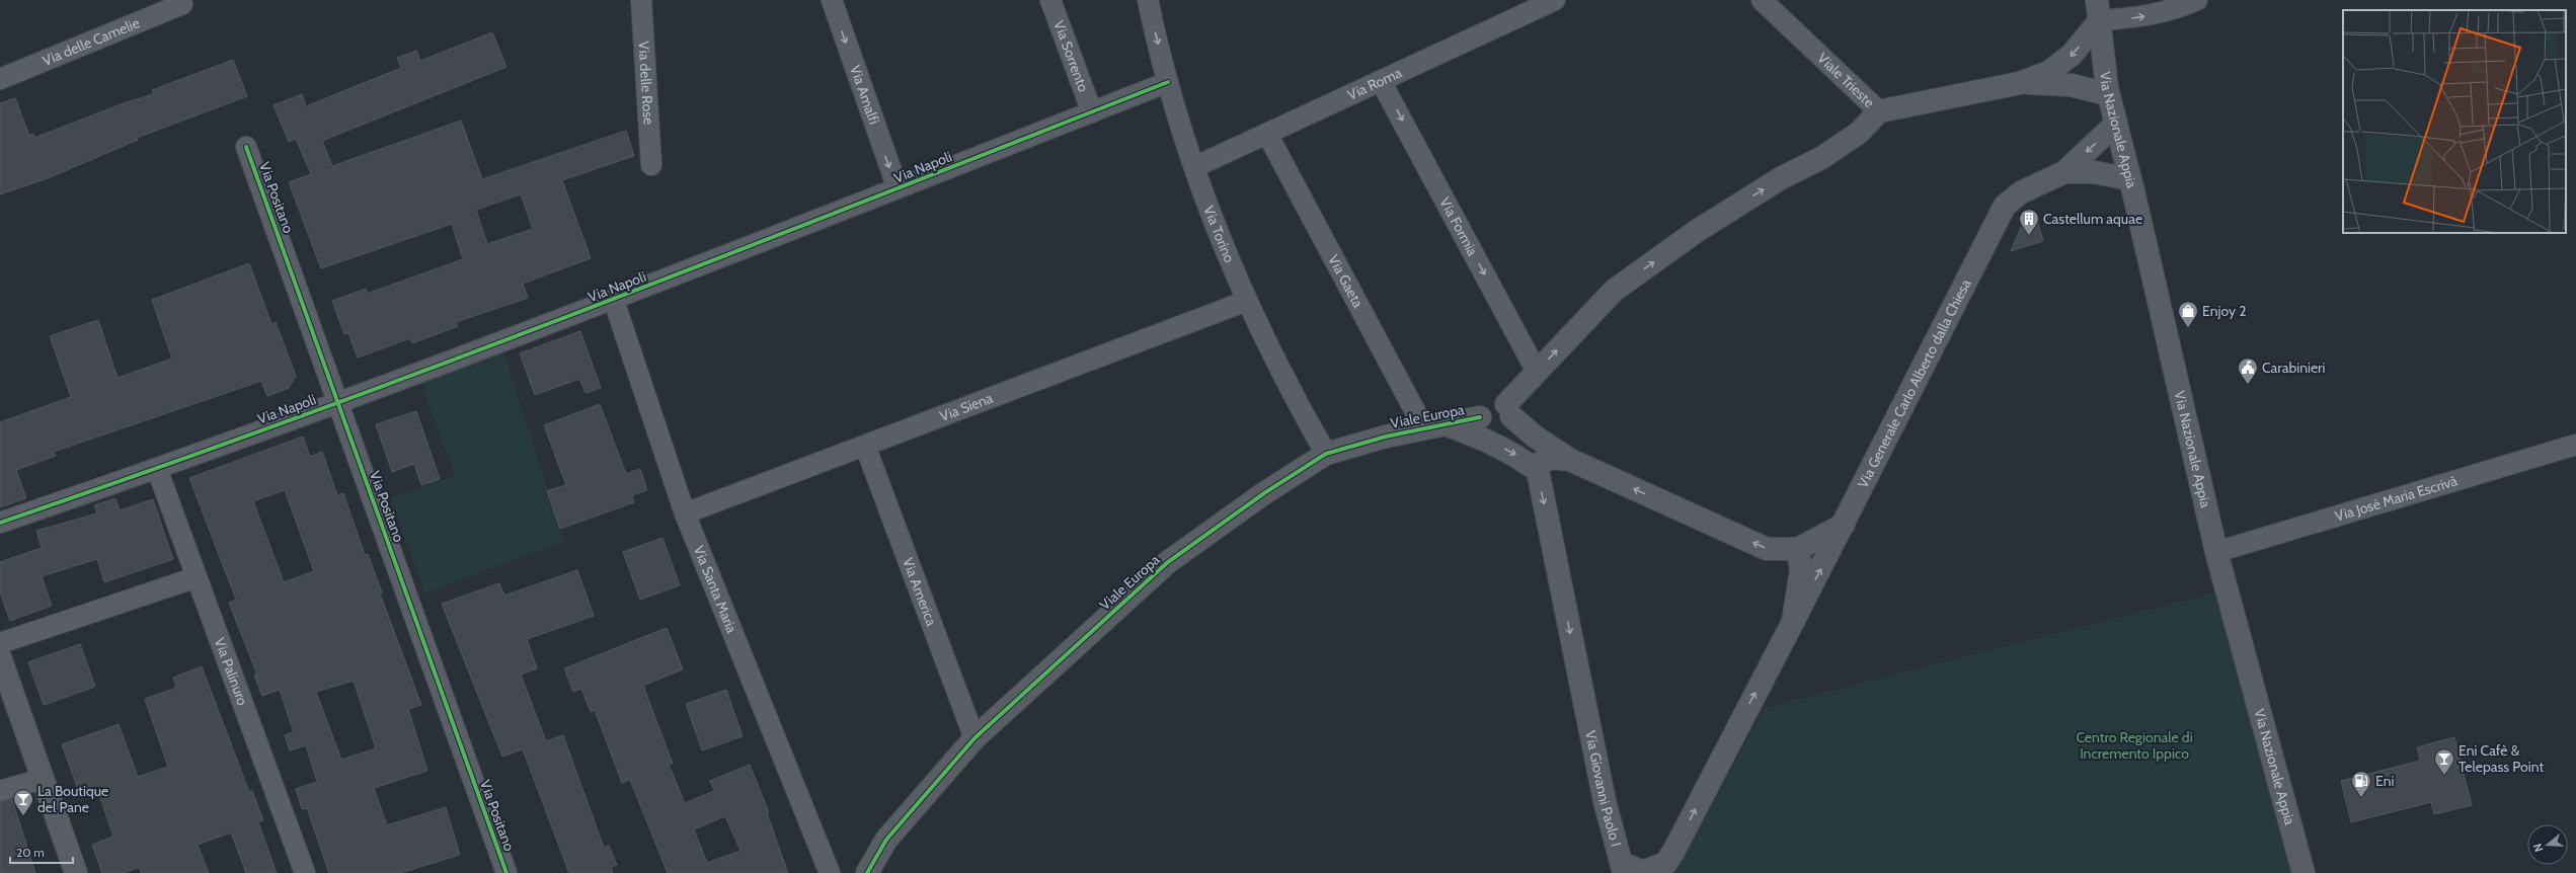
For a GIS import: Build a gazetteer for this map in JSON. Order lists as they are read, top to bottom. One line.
{"streets":{"street":["Via delle Camelie","Via Sorrento","Viale Trieste","Via delle Rose","Via Roma","Via Amalfi","Via Nazionale Appia","Via Napoli","Via Positano","Via Formia","Via Torino","Via Gaeta","Via Generale Carlo Alberto dalla Chiesa","Via Siena","Viale Europa","Via Josè Maria Escrivà","Via Santa Maria","Via America","Via Palinuro","Via Giovanni Paolo I"]},"crossings":[["Via Sorrento","Via Napoli"],["Viale Trieste","Via Nazionale Appia"],["Via Roma","Via Formia"],["Via Roma","Via Torino"],["Via Roma","Via Gaeta"],["Via Amalfi","Via Napoli"],["Via Nazionale Appia","Via Generale Carlo Alberto dalla Chiesa"],["Via Nazionale Appia","Via Josè Maria Escrivà"],["Via Napoli","Via Positano"],["Via Napoli","Via Torino"],["Via Napoli","Via Santa Maria"],["Via Napoli","Via Palinuro"],["Via Torino","Via Siena"],["Via Torino","Viale Europa"],["Via Gaeta","Viale Europa"],["Via Generale Carlo Alberto dalla Chiesa","Via Giovanni Paolo I"],["Via Siena","Via Santa Maria"],["Via Siena","Via America"],["Viale Europa","Via America"]],"one_way":["Via Amalfi","Via Formia"],"parks":["Centro Regionale di Incremento Ippico"],"places":{"building":["Castellum aquae"],"shop":["Enjoy 2"],"public building":["Carabinieri"],"bar":["Eni Cafè & Telepass Point","La Boutique del Pane"],"fuel station":["Eni"]},"scale_bar":"20 m","north":"left"}
